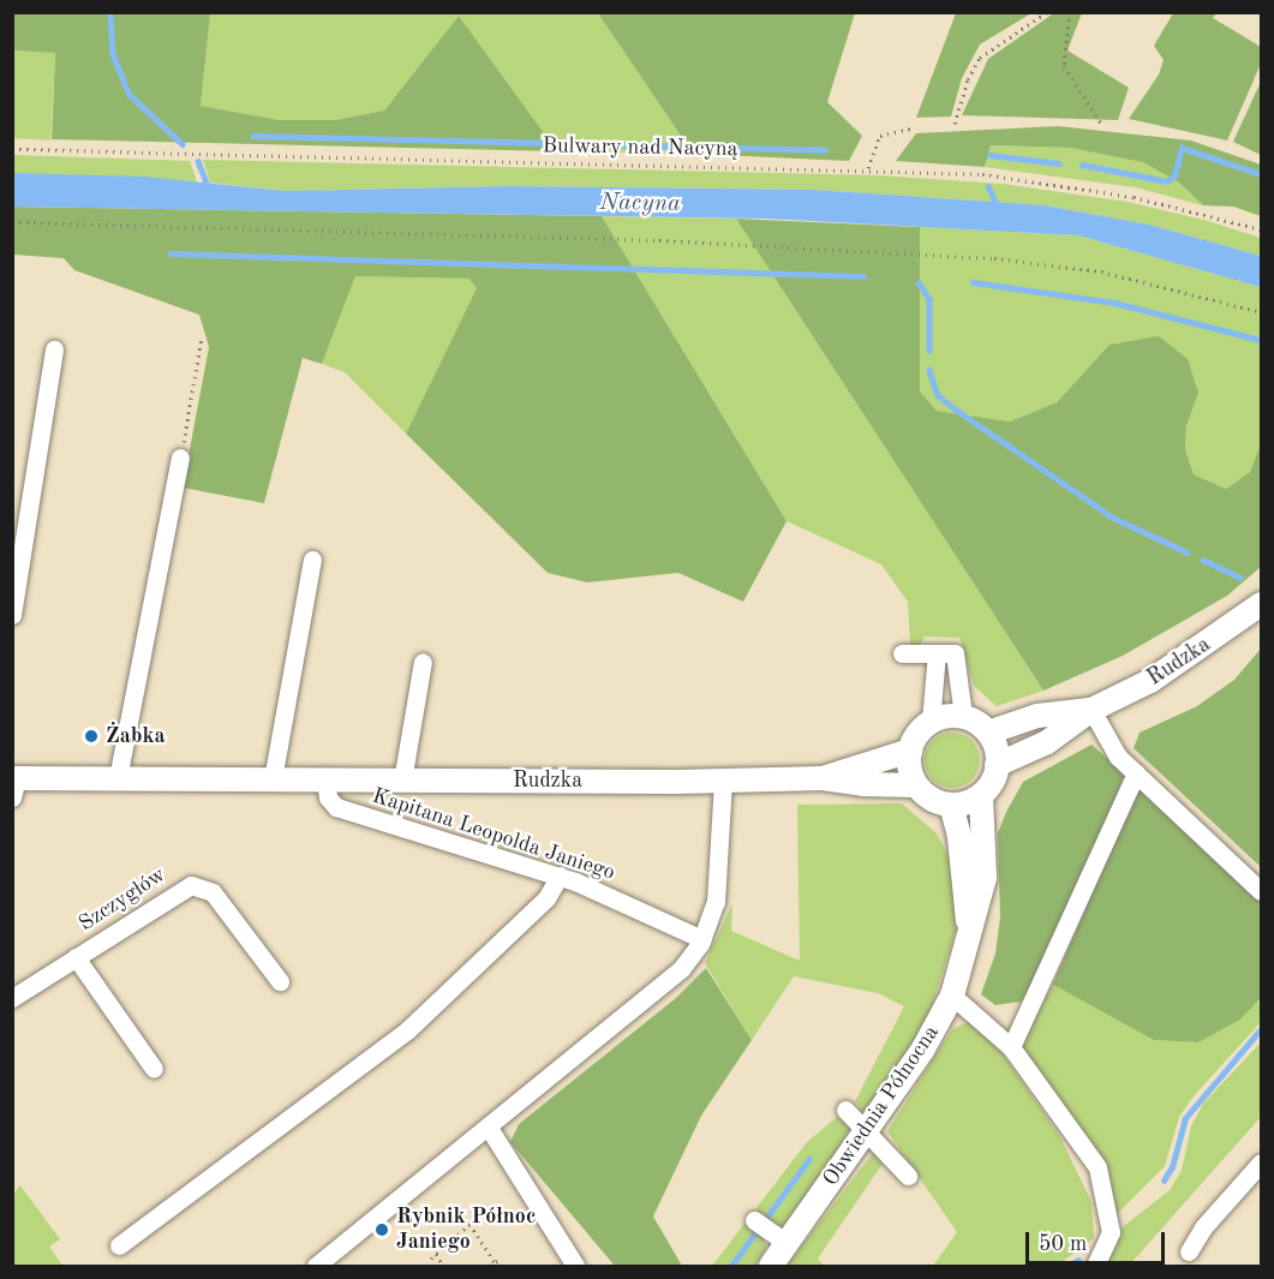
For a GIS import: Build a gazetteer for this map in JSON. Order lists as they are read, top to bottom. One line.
{"streets":{"main road":["Rudzka","Obwiednia Północna"],"street":["Kapitana Leopolda Janiego","Szczygłów"],"path":["Bulwary nad Nacyną"]},"crossings":[["Rudzka","Kapitana Leopolda Janiego"],["Rudzka","Obwiednia Północna"]],"water":["Nacyna"],"places":["Żabka","Rybnik Północ Janiego"],"scale_bar":"50 m"}
